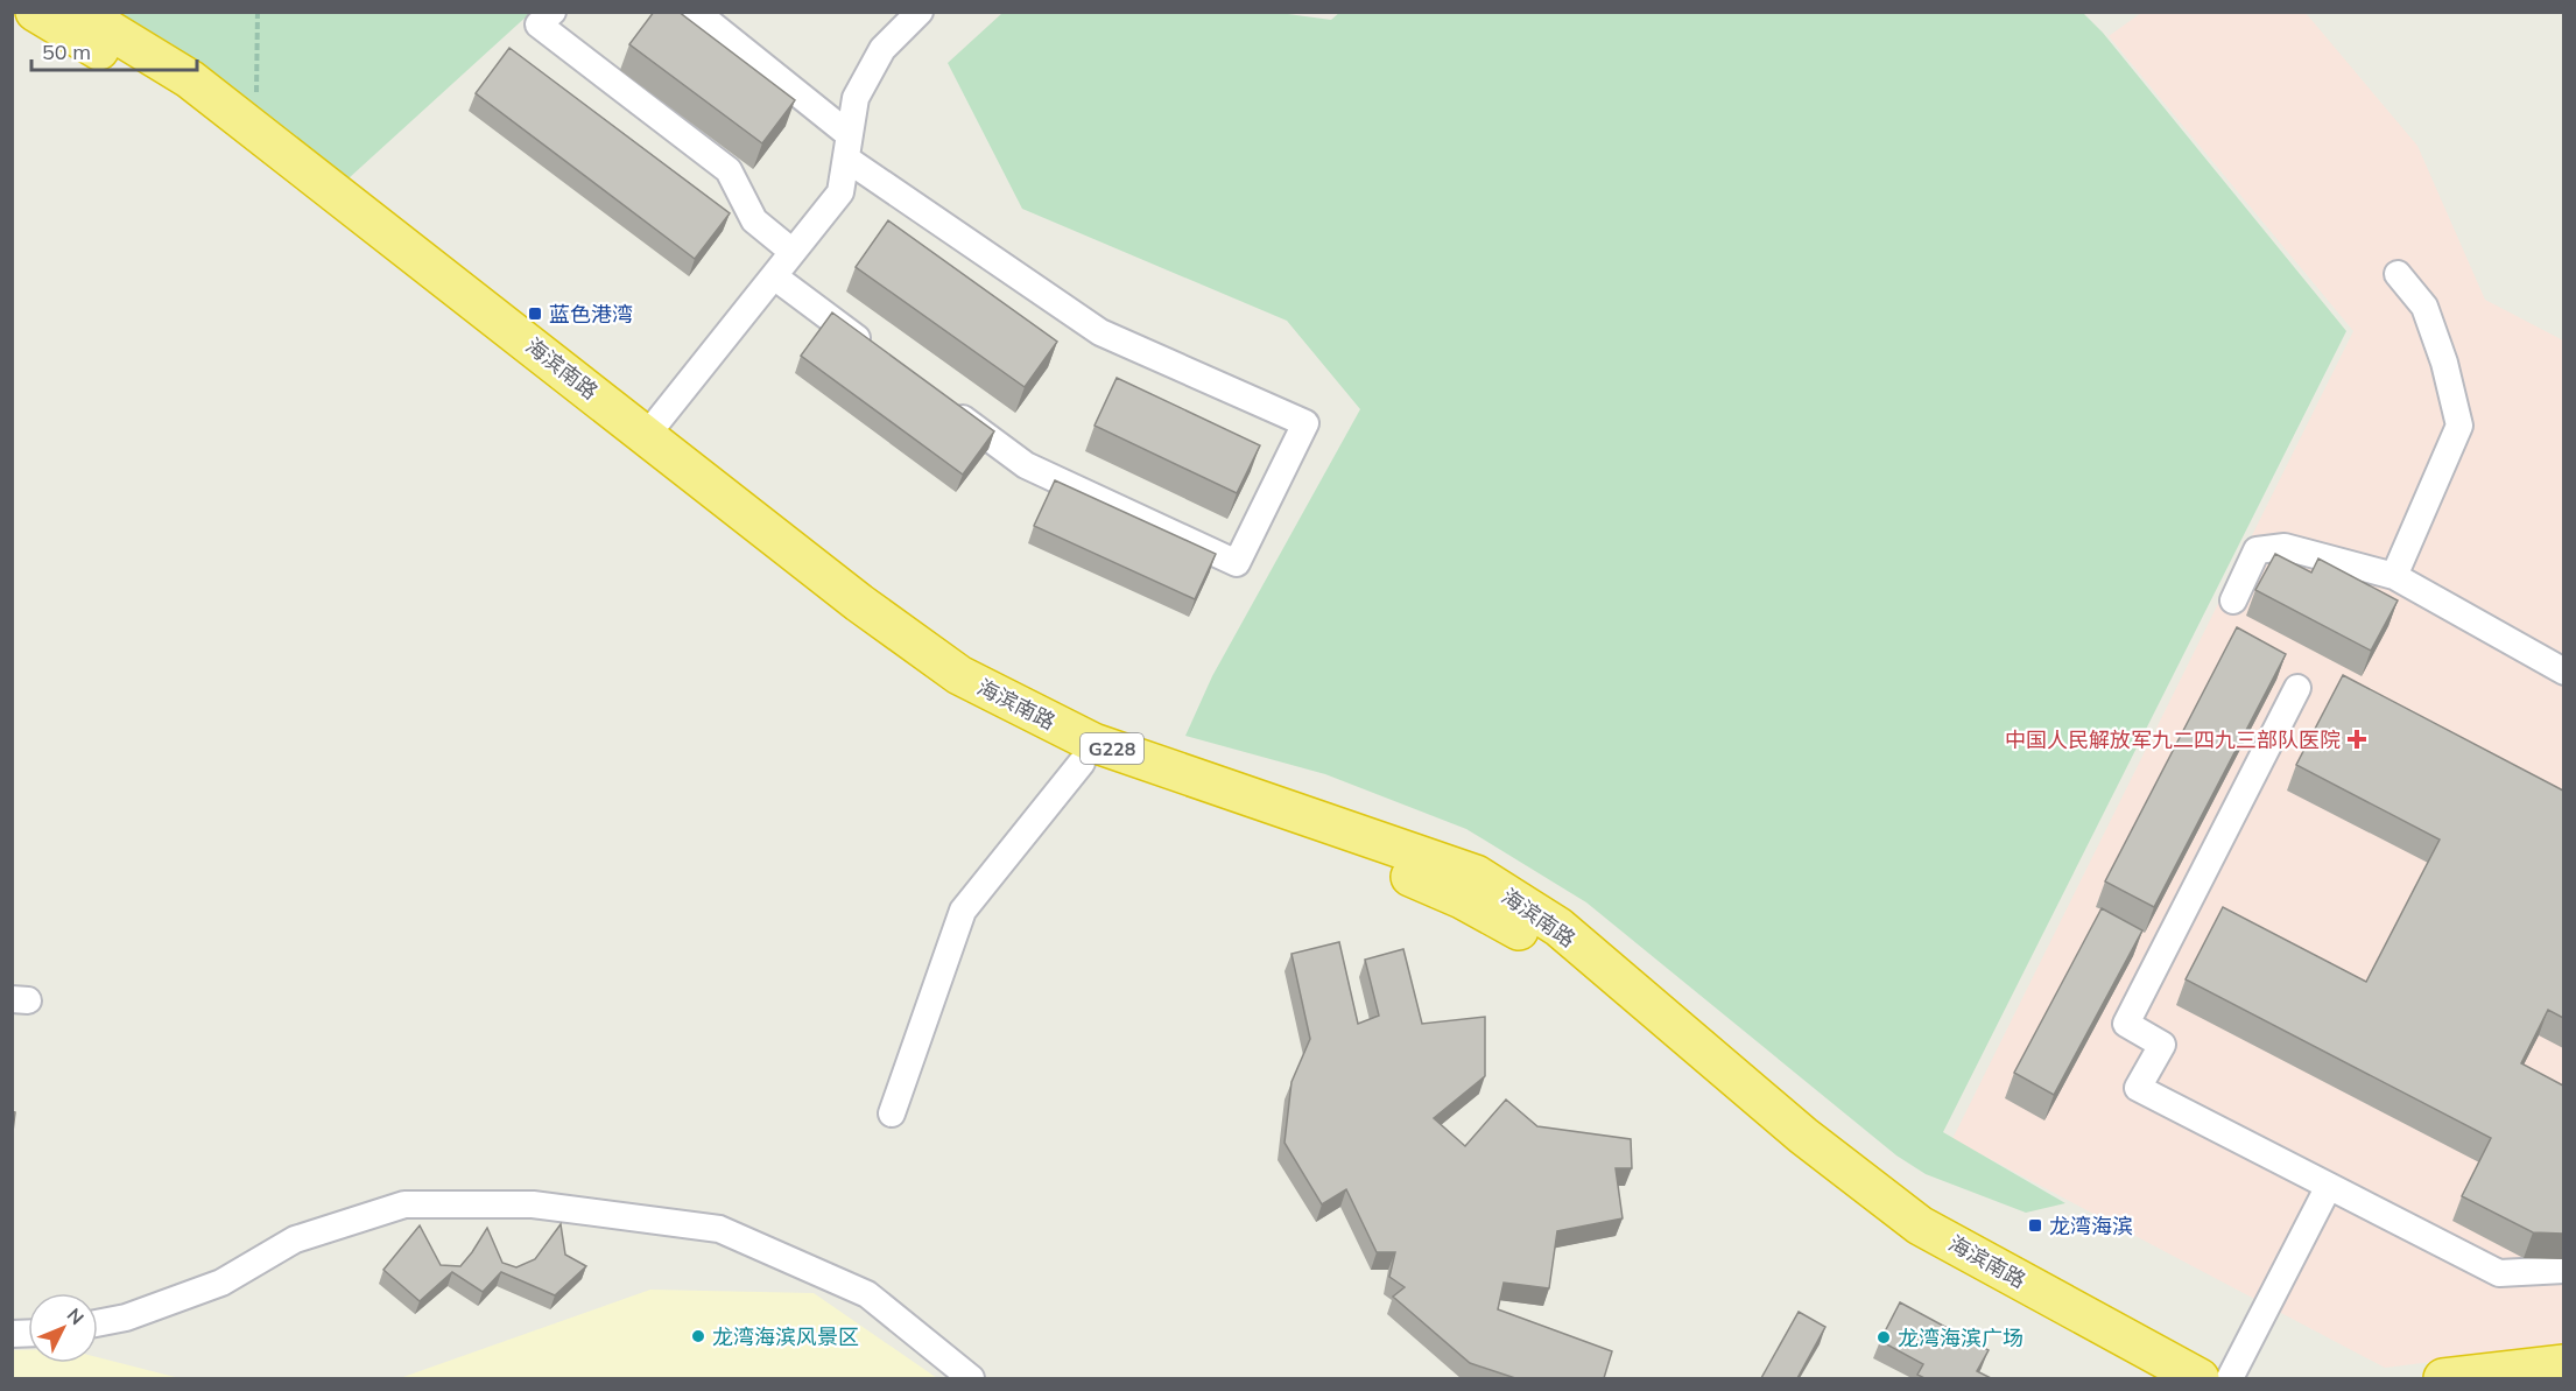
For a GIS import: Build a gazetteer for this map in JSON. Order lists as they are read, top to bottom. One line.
{"streets":{"highway":["海滨南路","G228"]},"places":{"transit":["蓝色港湾","龙湾海滨"],"health":["中国人民解放军九二四九三部队医院"],"other":["龙湾海滨风景区","龙湾海滨广场"]},"scale_bar":"50 m","north":"top right"}
